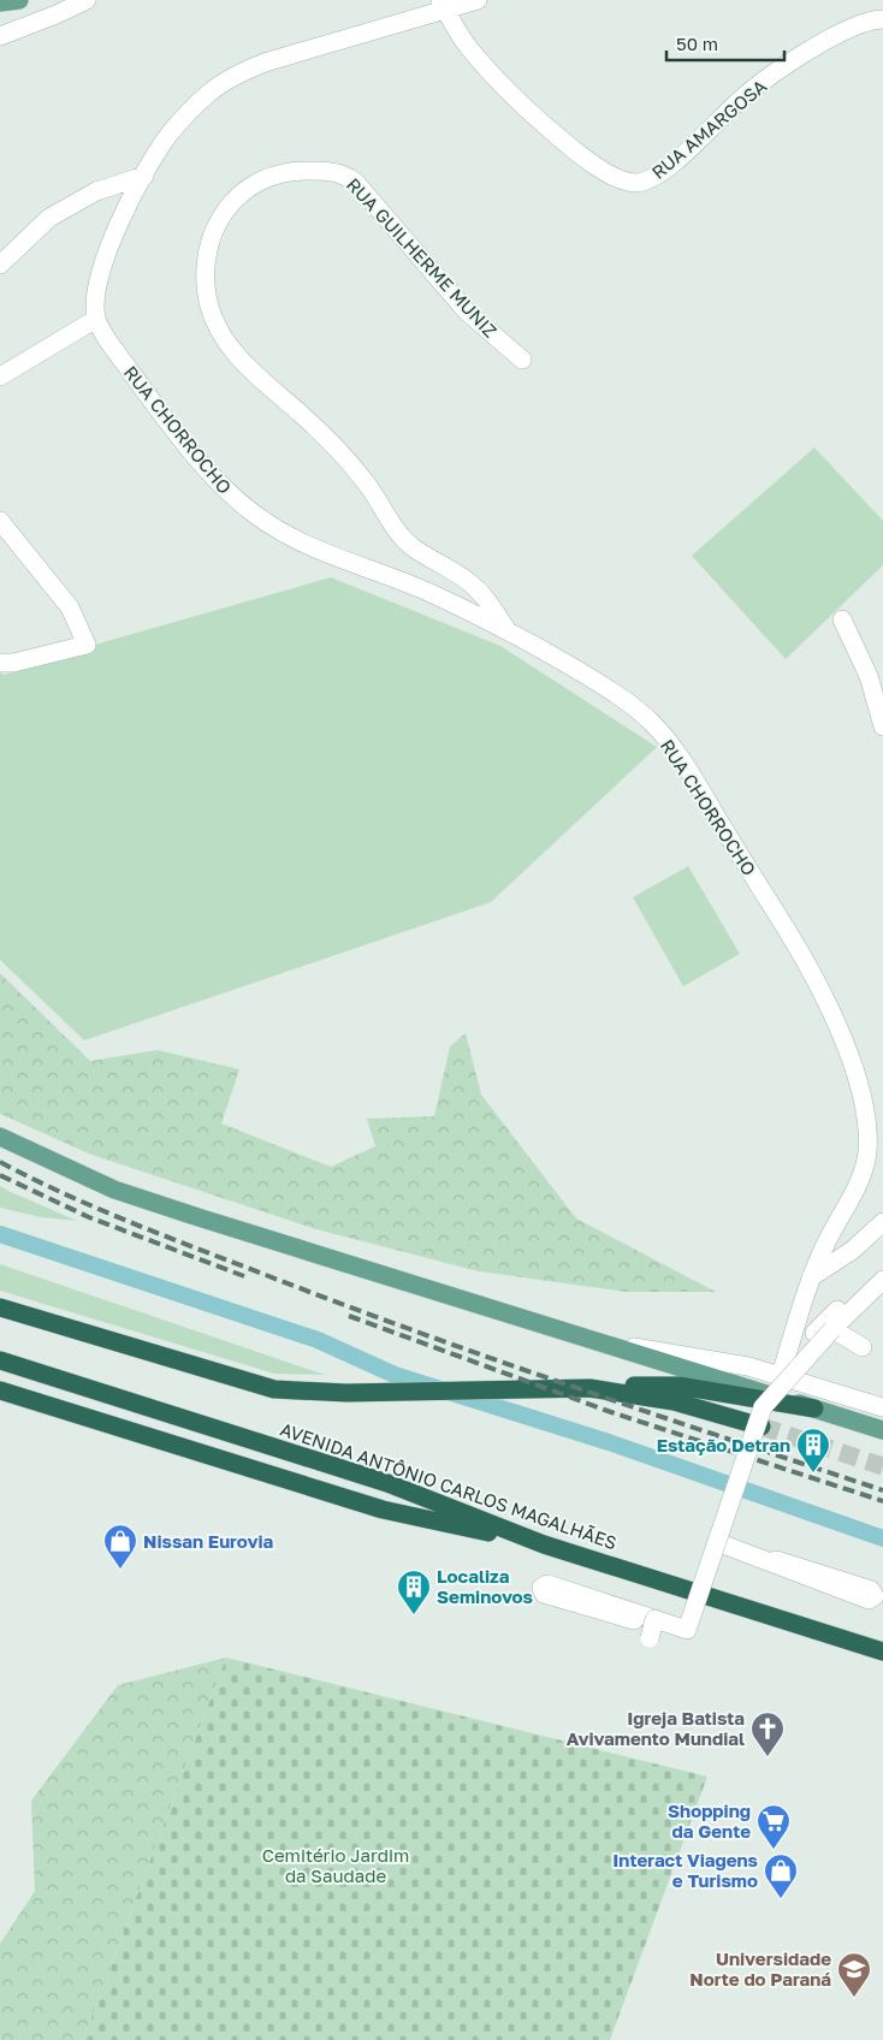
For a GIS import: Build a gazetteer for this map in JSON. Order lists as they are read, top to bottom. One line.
{"streets":{"highway":["AVENIDA ANTÔNIO CARLOS MAGALHÃES"],"street":["RUA AMARGOSA","RUA GUILHERME MUNIZ","RUA CHORROCHO"]},"crossings":[["RUA GUILHERME MUNIZ","RUA CHORROCHO"]],"parks":["Cemitério Jardim da Saudade"],"places":{"building":["Estação Detran","Localiza Seminovos"],"shop":["Nissan Eurovia","Interact Viagens e Turismo"],"church":["Igreja Batista Avivamento Mundial"],"supermarket":["Shopping da Gente"],"school or university":["Universidade Norte do Paraná"]},"scale_bar":"50 m"}
